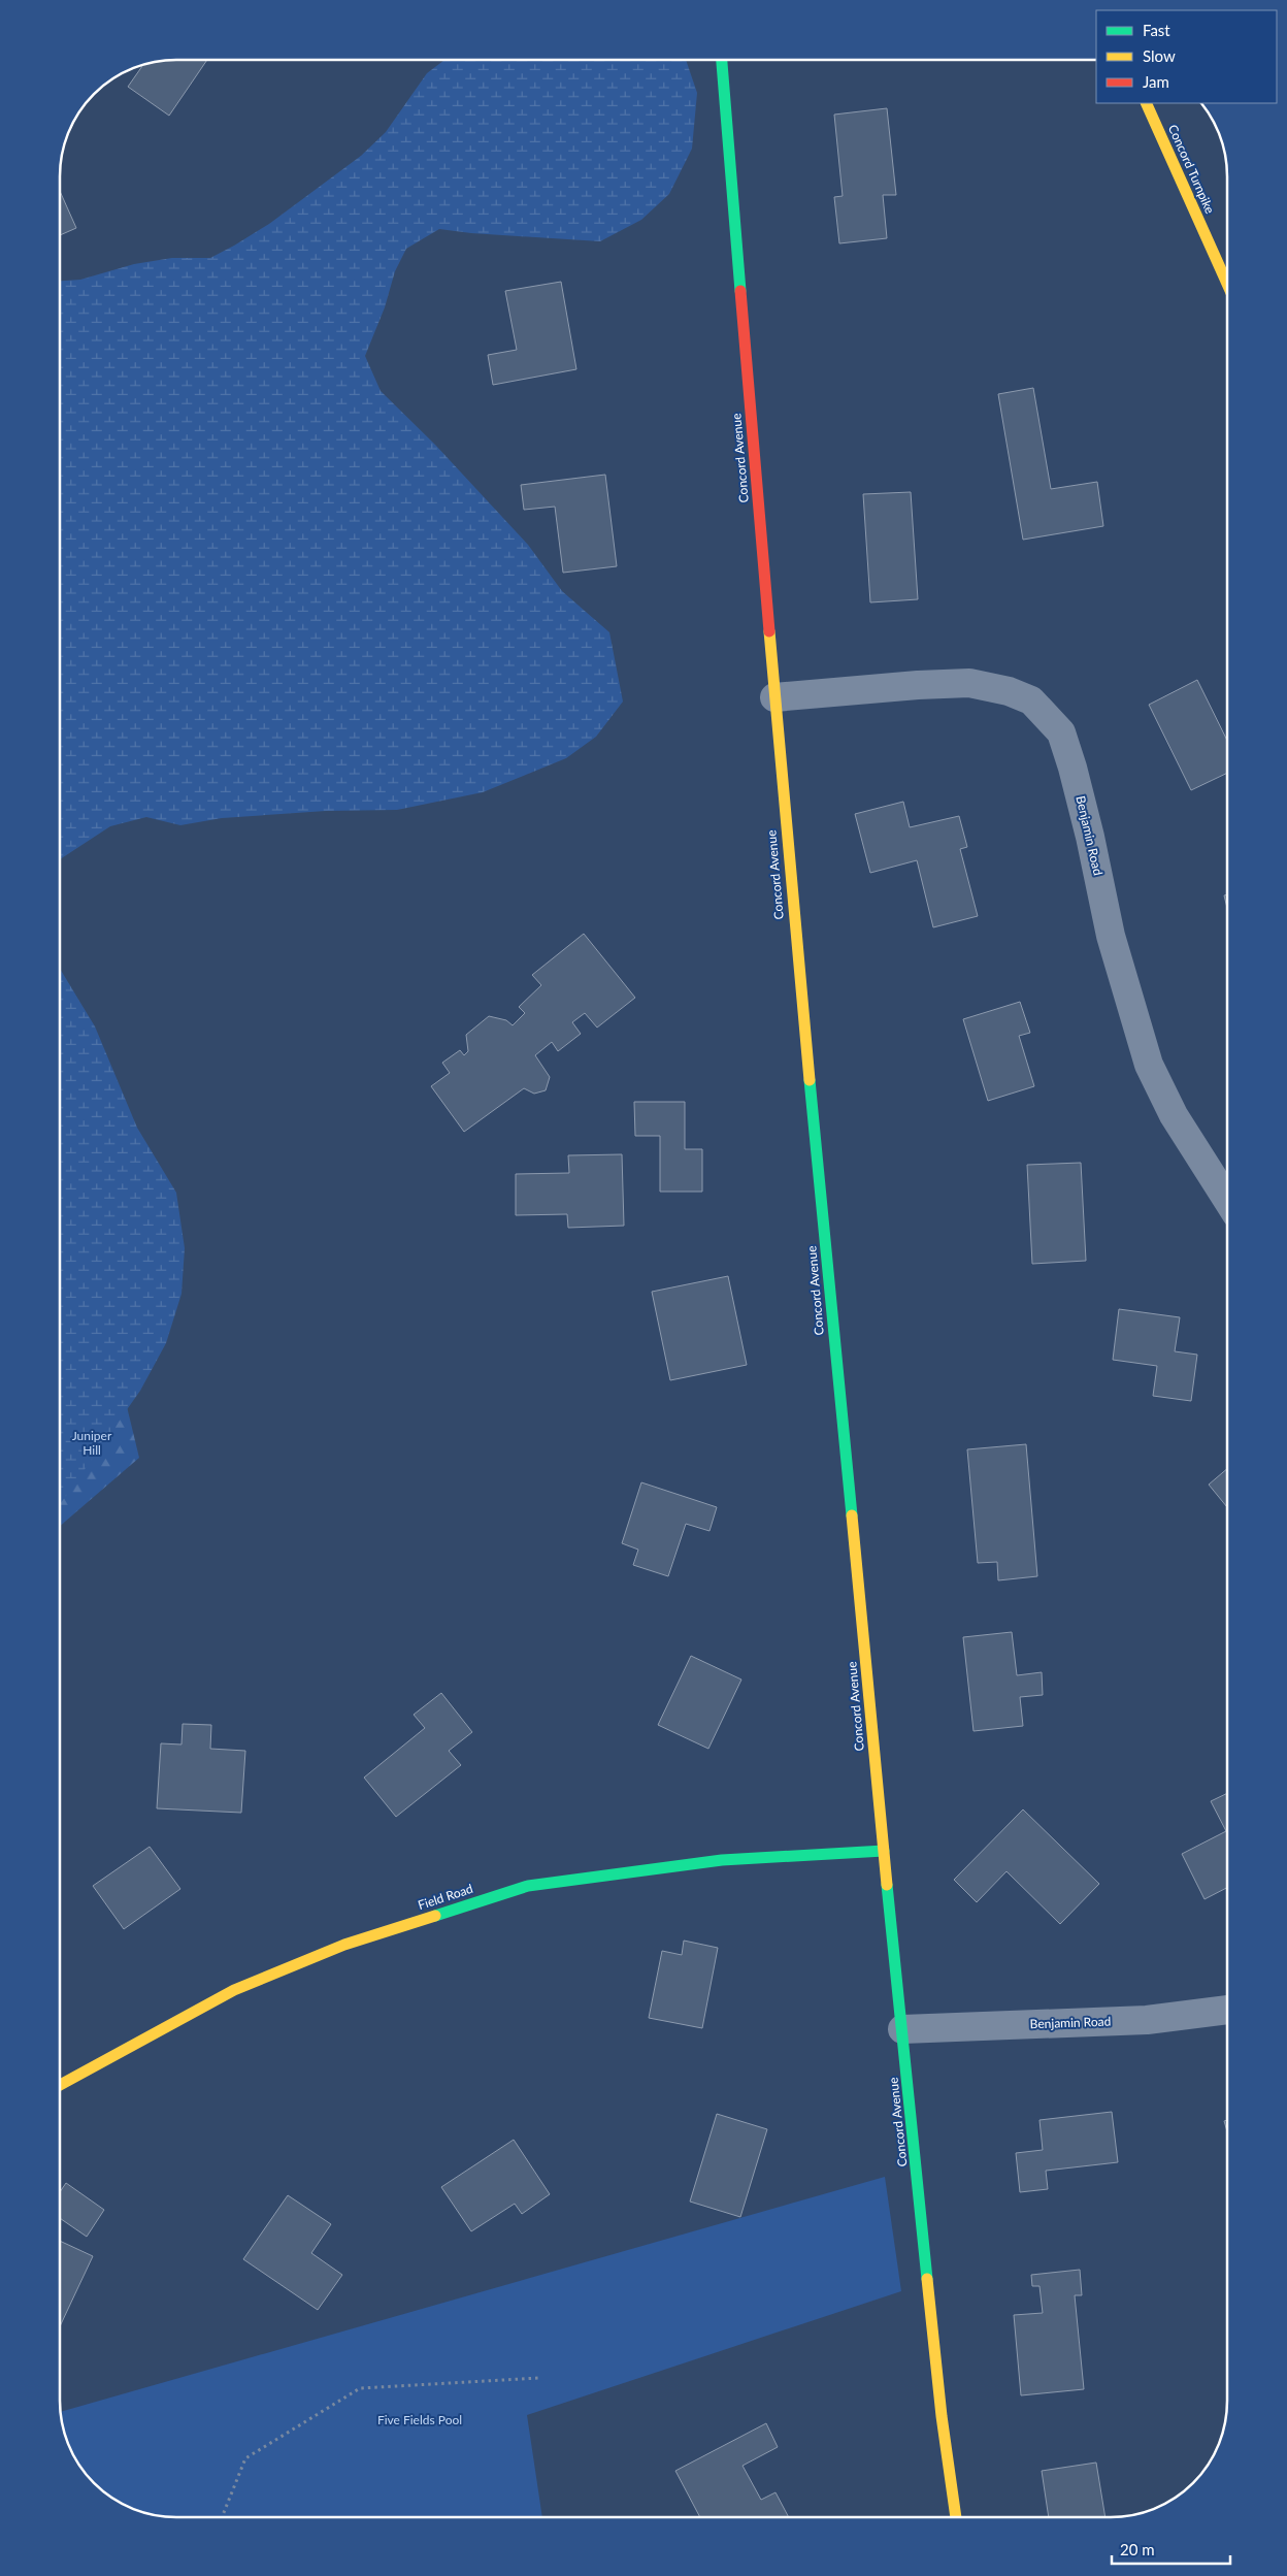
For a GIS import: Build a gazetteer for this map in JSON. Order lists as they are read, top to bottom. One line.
{"streets":{"main road":["Concord Turnpike","Concord Avenue","Field Road"],"street":["Benjamin Road"]},"crossings":[["Concord Avenue","Benjamin Road"],["Concord Avenue","Field Road"]],"parks":["Juniper Hill","Five Fields Pool"],"legend":["Fast","Slow","Jam"],"scale_bar":"20 m"}
